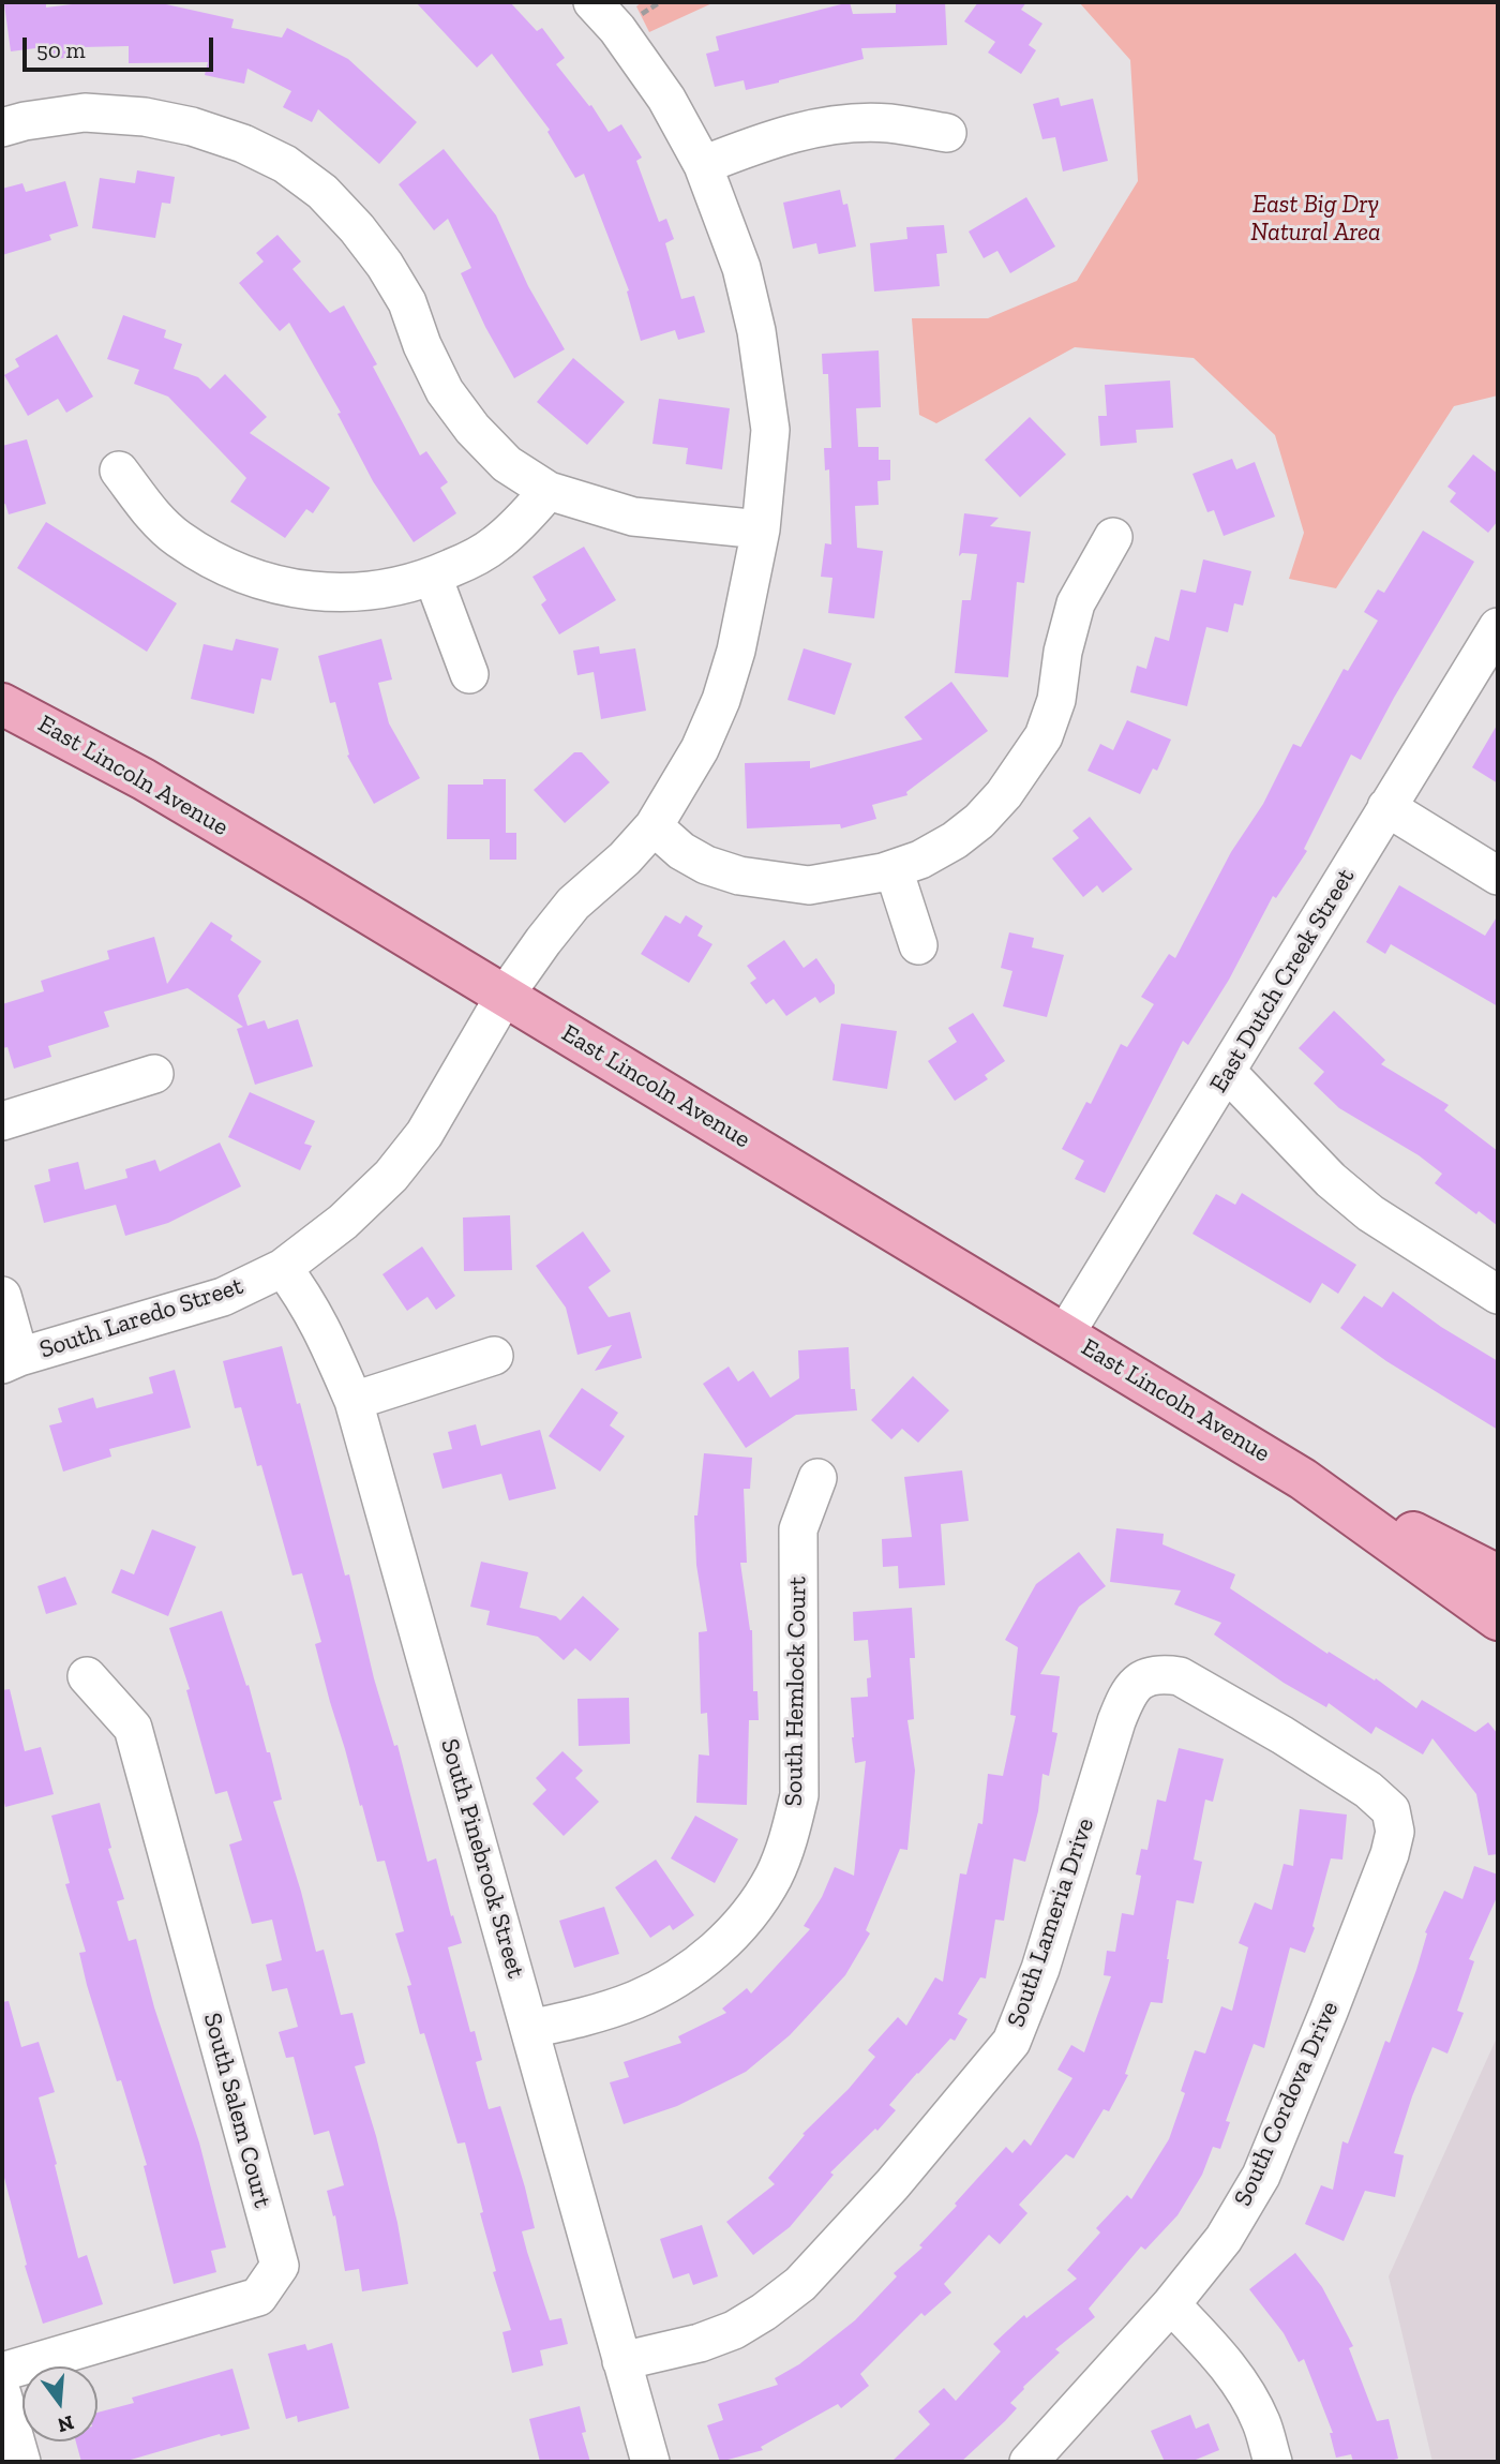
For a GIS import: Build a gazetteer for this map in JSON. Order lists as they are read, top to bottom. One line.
{"streets":{"main road":["East Lincoln Avenue"],"street":["East Dutch Creek Street","South Laredo Street","South Hemlock Court","South Pinebrook Street","South Lameria Drive","South Cordova Drive","South Salem Court"]},"crossings":[["East Lincoln Avenue","East Dutch Creek Street"],["East Lincoln Avenue","South Laredo Street"],["South Laredo Street","South Pinebrook Street"],["South Hemlock Court","South Pinebrook Street"],["South Pinebrook Street","South Lameria Drive"],["South Lameria Drive","South Cordova Drive"]],"parks":["East Big Dry Natural Area"],"scale_bar":"50 m","north":"bottom"}
